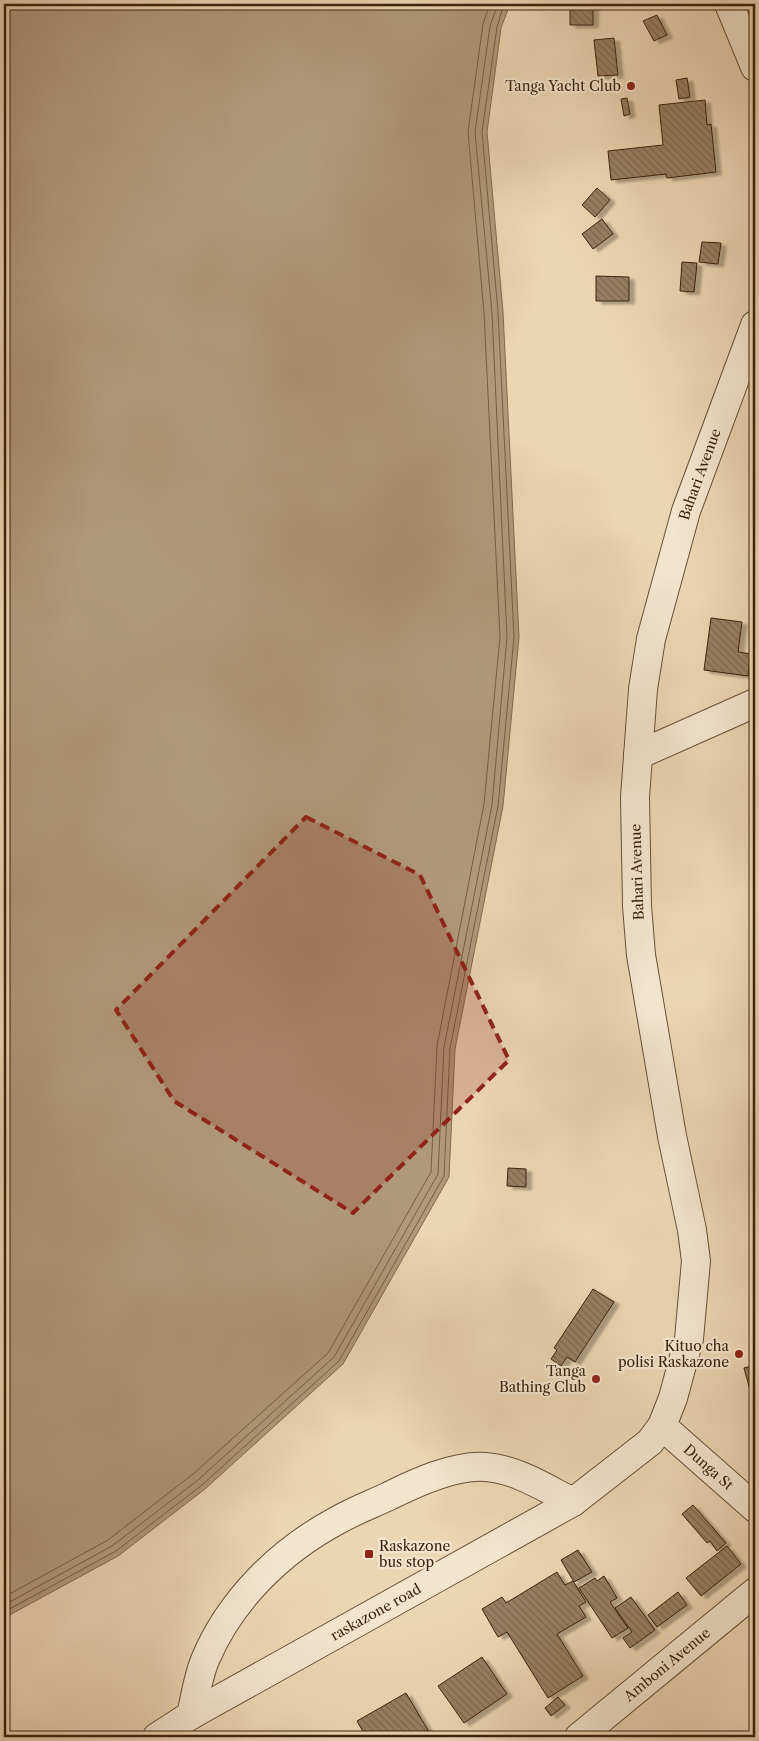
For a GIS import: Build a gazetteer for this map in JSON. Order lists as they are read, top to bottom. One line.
{"streets":{"street":["Bahari Avenue","Dunga St","raskazone road","Amboni Avenue"]},"crossings":[["Bahari Avenue","Dunga St"],["Bahari Avenue","raskazone road"],["Dunga St","raskazone road"]],"places":{"other":["Tanga Yacht Club","Kituo cha polisi Raskazone","Tanga Bathing Club"],"transit":["Raskazone bus stop"]}}
